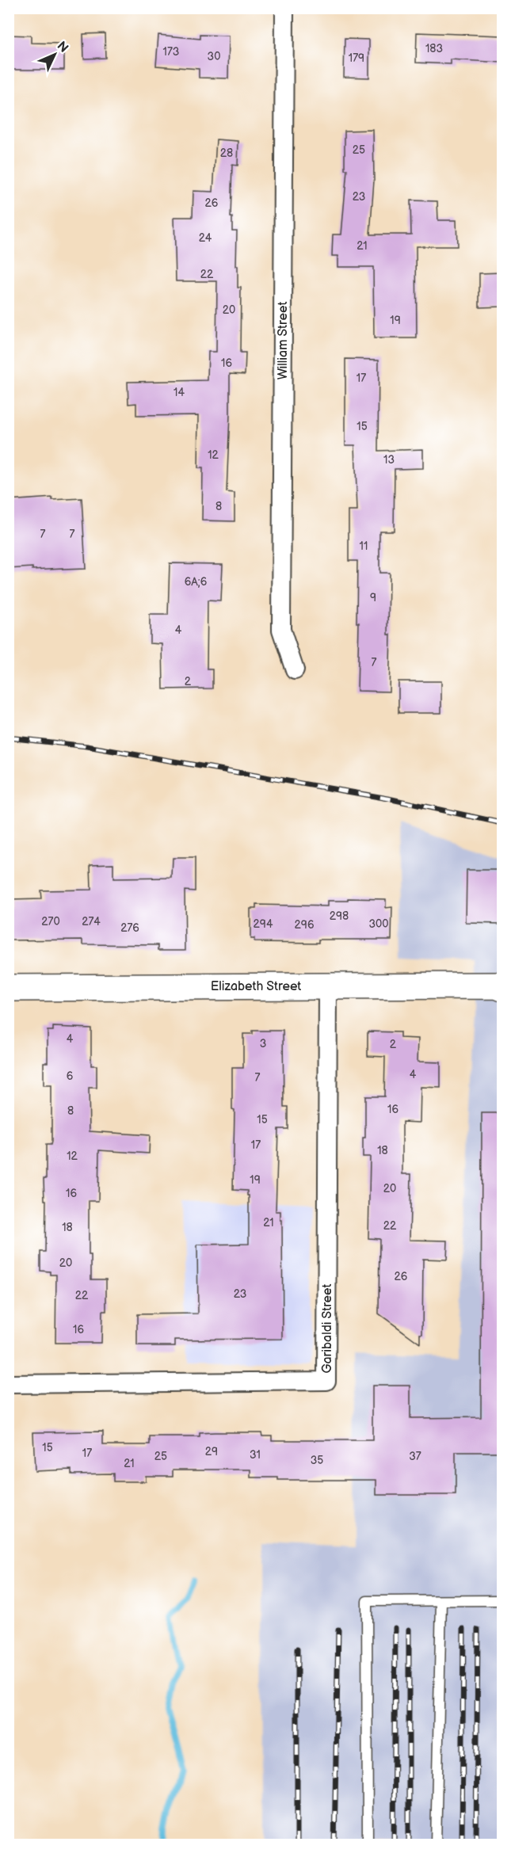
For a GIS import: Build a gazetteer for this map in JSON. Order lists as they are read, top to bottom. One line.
{"streets":{"main road":["Elizabeth Street"],"street":["William Street","Garibaldi Street"]},"crossings":[["Elizabeth Street","Garibaldi Street"]],"house_numbers":["183","173","30","179","25","28","23","26","24","21","22","20","19","16","17","14","15","12","13","8","7","7","11","6A;6","9","4","7","2","298","270","274","294","300","296","276","4","3","2","4","6","7","16","8","15","17","18","12","19","20","16","21","22","18","20","26","23","22","16","15","29","17","31","25","37","35","21"],"north":"top right"}
